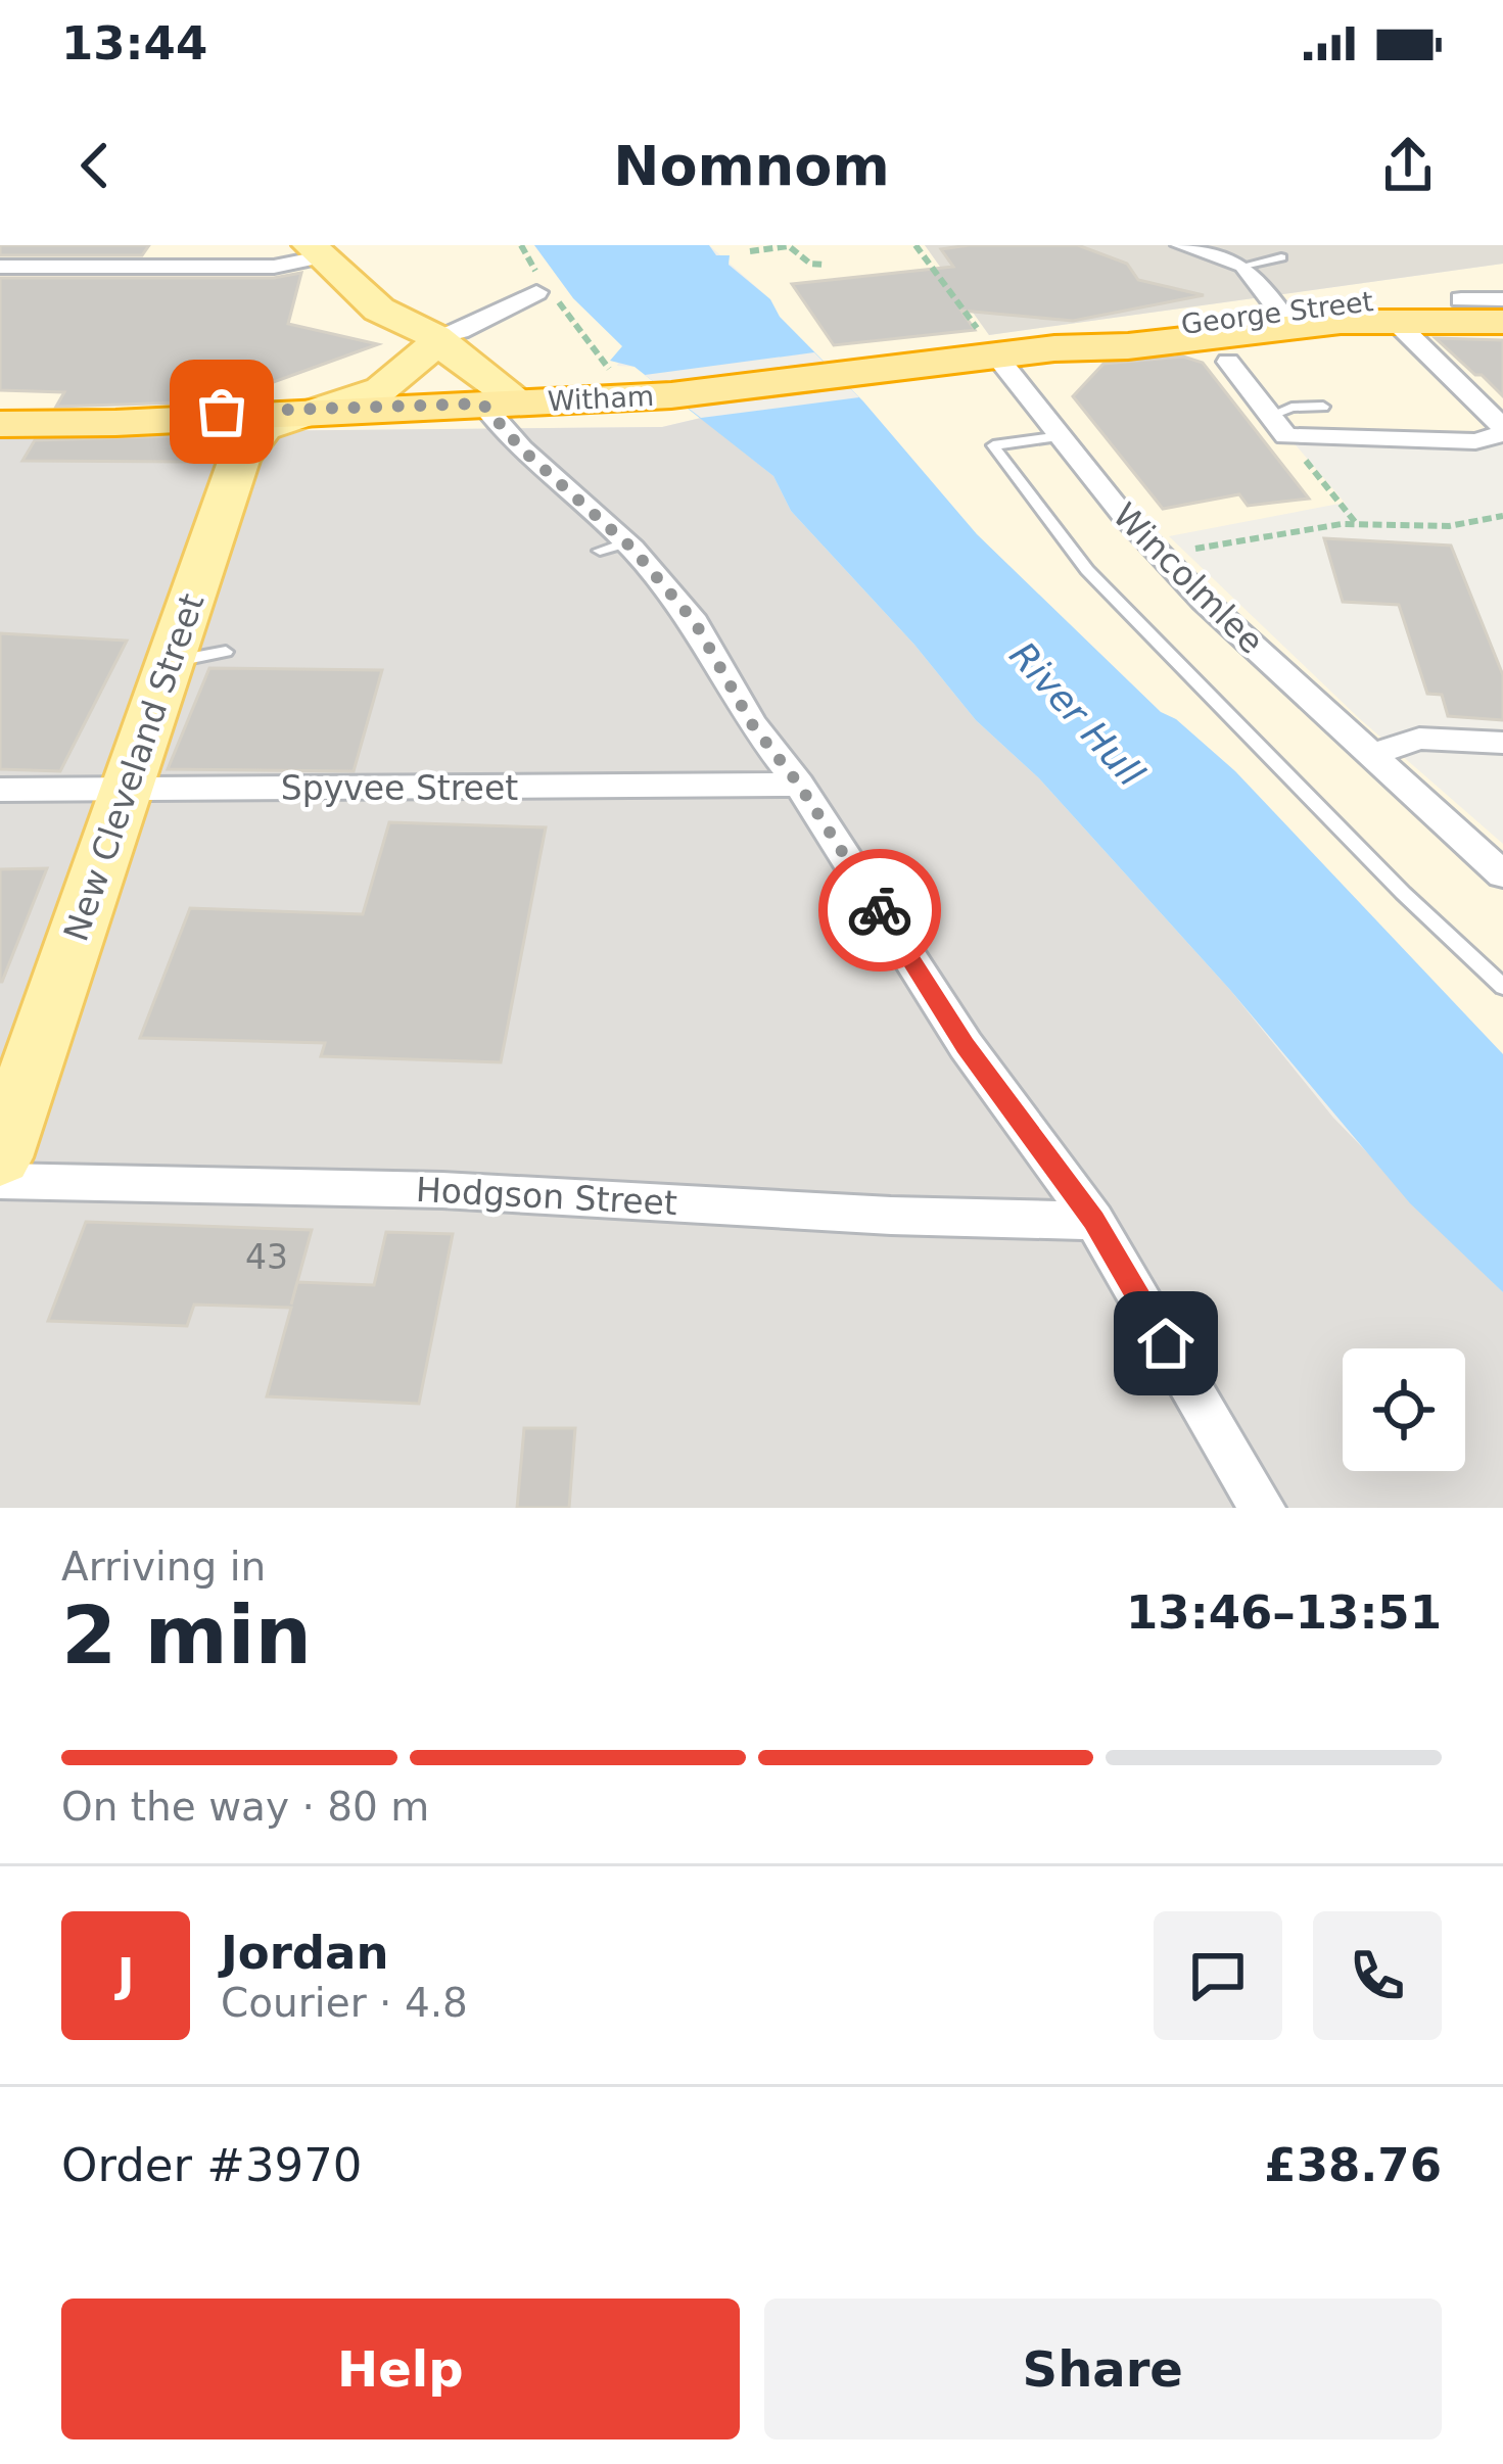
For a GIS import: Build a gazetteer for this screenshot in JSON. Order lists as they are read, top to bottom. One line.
{"streets":{"highway":["George Street","Witham"],"main road":["New Cleveland Street"],"street":["Wincolmlee","Spyvee Street","Hodgson Street"]},"crossings":[["George Street","Witham"],["George Street","Wincolmlee"],["Witham","New Cleveland Street"],["New Cleveland Street","Spyvee Street"]],"water":["River Hull"],"house_numbers":["43"],"page":{"status":"13:44","header":"Nomnom","heading":["2 min","Arriving in","13:46–13:51"],"panel":["Jordan","Courier · 4.8","Order #3970","£38.76"],"bar":"On the way · 80 m","round":"J","buttons":["Help","Share"]}}
